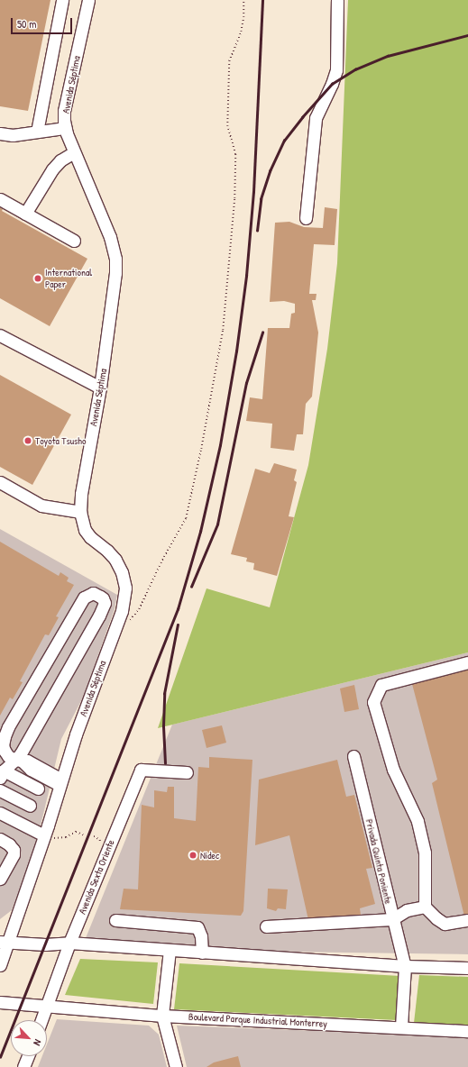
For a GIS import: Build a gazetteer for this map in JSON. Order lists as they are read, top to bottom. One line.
{"streets":{"street":["Avenida Séptima","Privada Quinta Poniente","Avenida Sexta Oriente","Boulevard Parque Industrial Monterrey"]},"crossings":[["Privada Quinta Poniente","Boulevard Parque Industrial Monterrey"],["Avenida Sexta Oriente","Boulevard Parque Industrial Monterrey"]],"places":["International Paper","Toyota Tsusho","Nidec"],"scale_bar":"50 m","north":"bottom right"}
